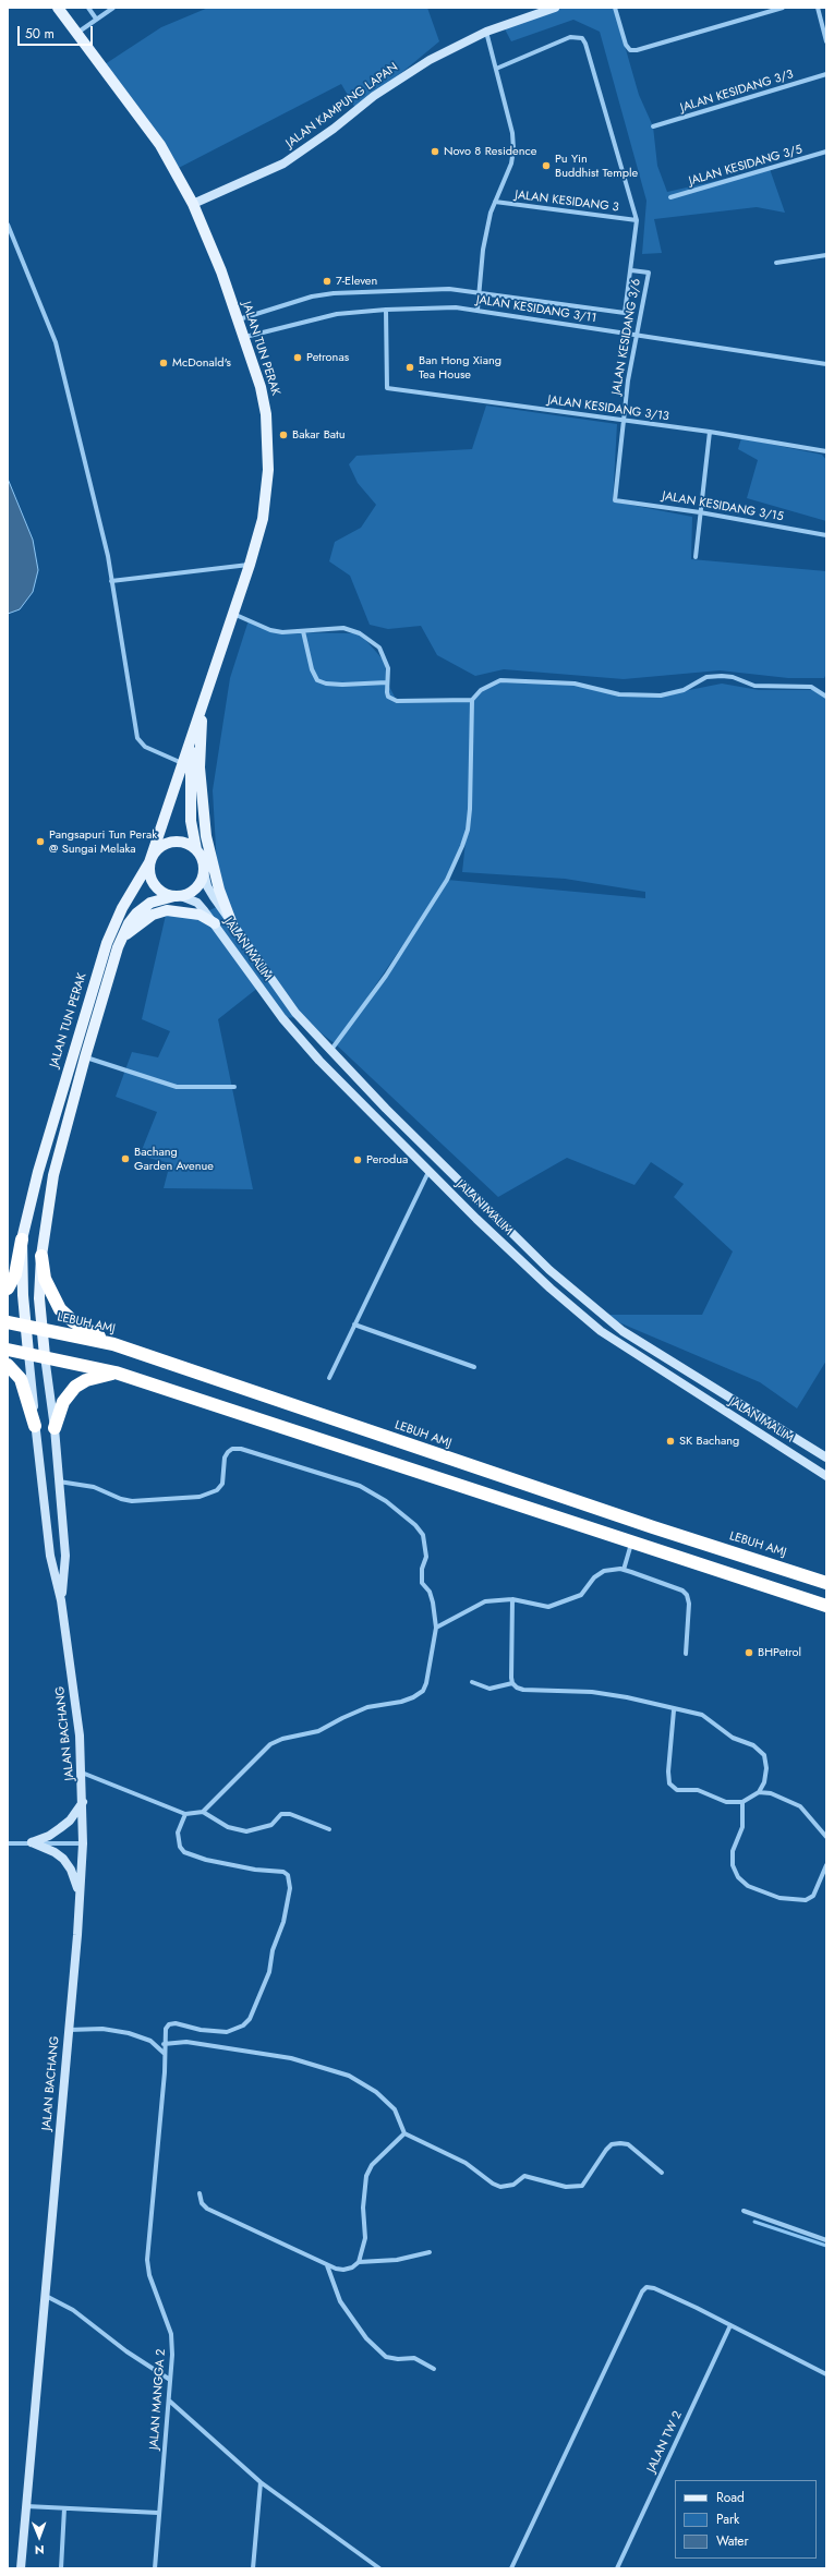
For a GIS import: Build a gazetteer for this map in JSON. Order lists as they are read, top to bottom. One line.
{"streets":{"highway":["LEBUH AMJ"],"main road":["JALAN TUN PERAK"],"street":["JALAN KESIDANG 3/3","JALAN KAMPUNG LAPAN","JALAN KESIDANG 3/5","JALAN KESIDANG 3","JALAN KESIDANG 3/11","JALAN KESIDANG 3/6","JALAN KESIDANG 3/13","JALAN KESIDANG 3/15","JALAN MALIM","JALAN BACHANG","JALAN MANGGA 2","JALAN TW 2"]},"crossings":[["JALAN KAMPUNG LAPAN","JALAN TUN PERAK"],["JALAN KESIDANG 3","JALAN KESIDANG 3/6"],["JALAN KESIDANG 3/11","JALAN KESIDANG 3/6"],["JALAN KESIDANG 3/11","JALAN TUN PERAK"],["JALAN KESIDANG 3/11","JALAN KESIDANG 3/13"],["JALAN KESIDANG 3/6","JALAN KESIDANG 3/13"],["JALAN KESIDANG 3/6","JALAN KESIDANG 3/15"],["JALAN TUN PERAK","JALAN MALIM"],["JALAN TUN PERAK","LEBUH AMJ"],["JALAN TUN PERAK","JALAN BACHANG"]],"places":["Novo 8 Residence","Pu Yin Buddhist Temple","7-Eleven","Petronas","McDonald's","Ban Hong Xiang Tea House","Bakar Batu","Pangsapuri Tun Perak @ Sungai Melaka","Bachang Garden Avenue","Perodua","SK Bachang","BHPetrol"],"legend":["Road","Park","Water"],"scale_bar":"50 m","north":"bottom"}
